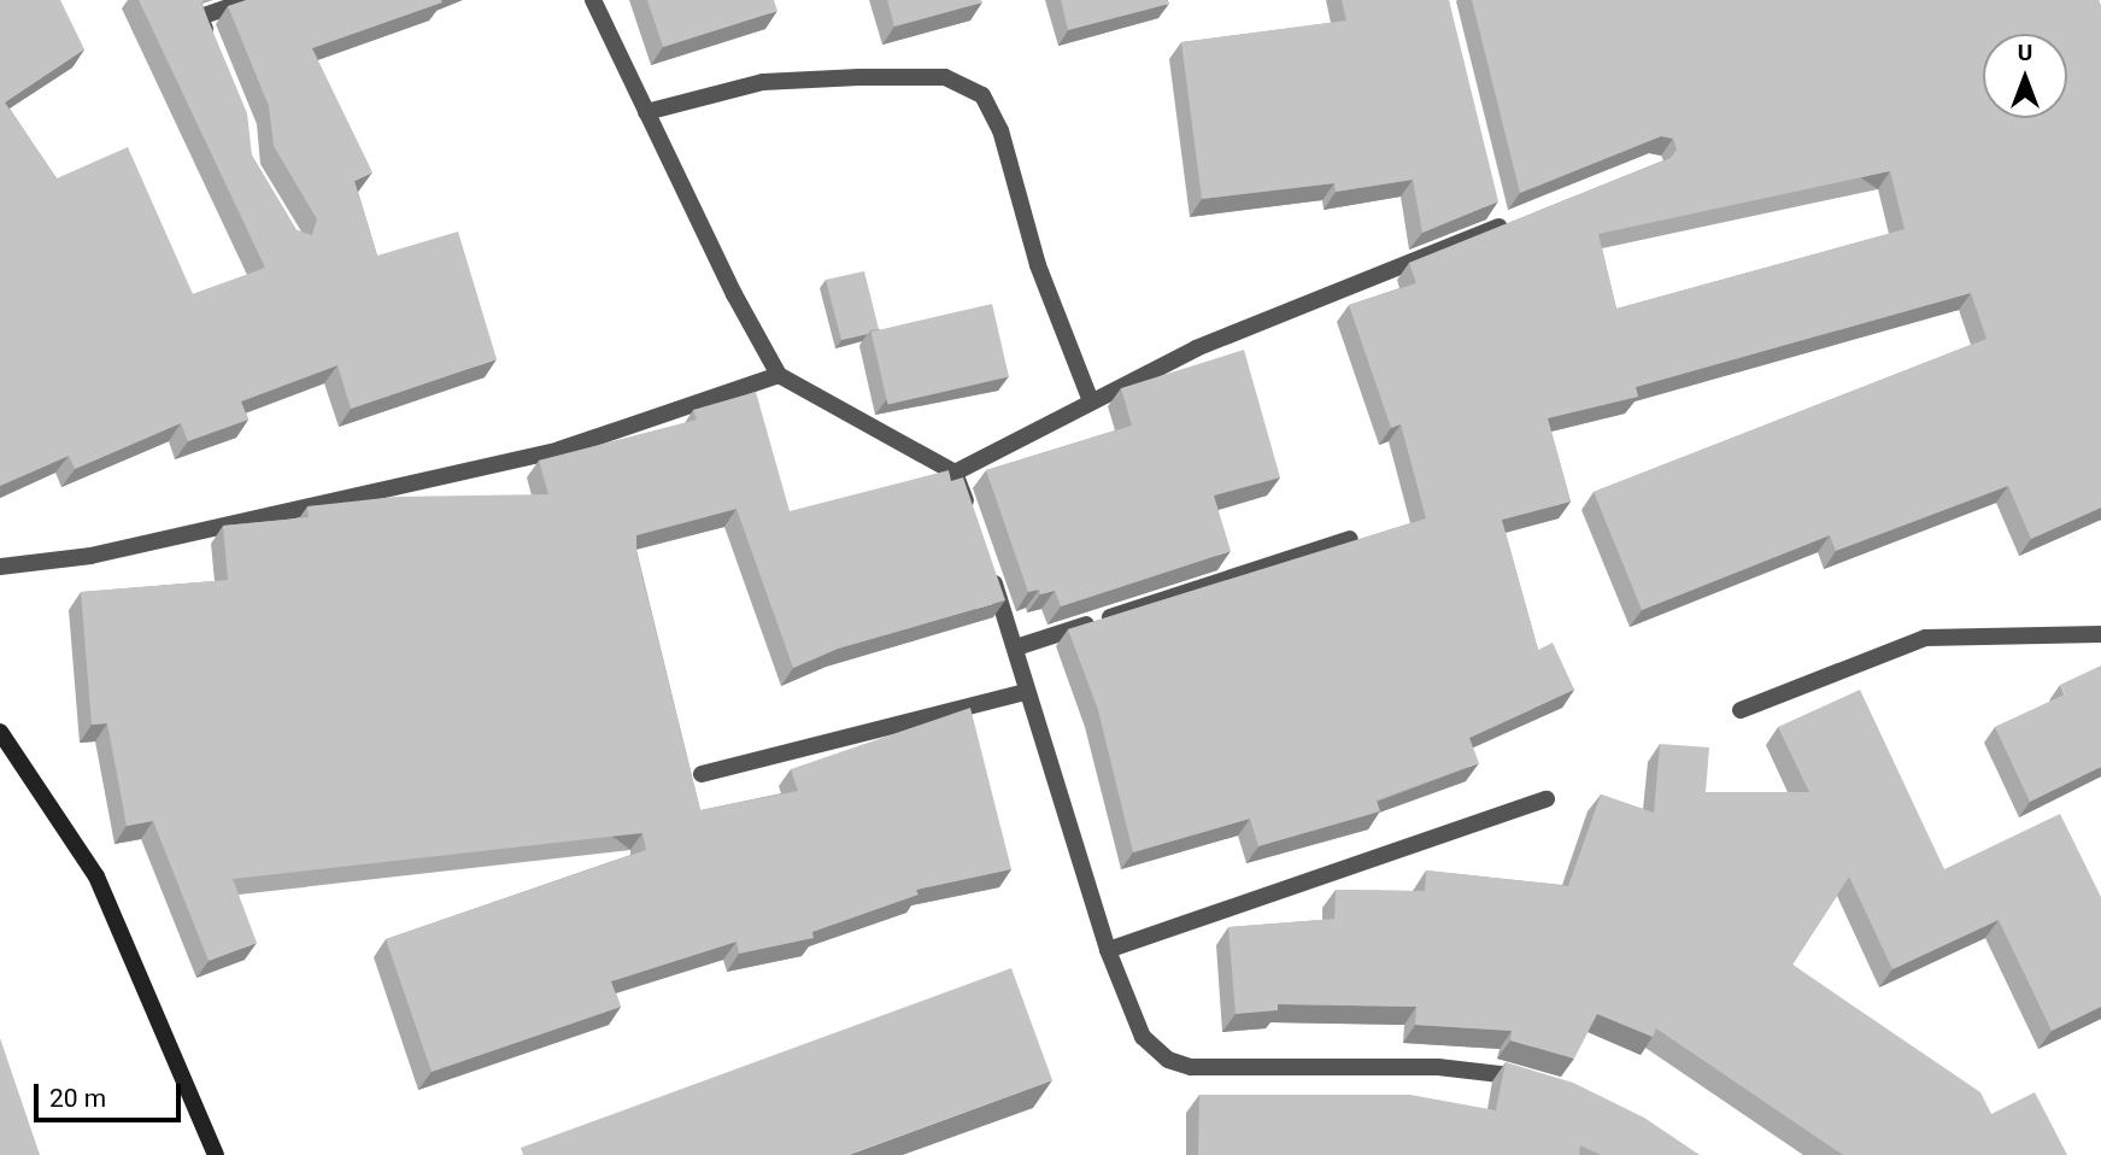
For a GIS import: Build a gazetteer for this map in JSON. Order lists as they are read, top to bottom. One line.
{"scale_bar":"20 m","north":"top"}
